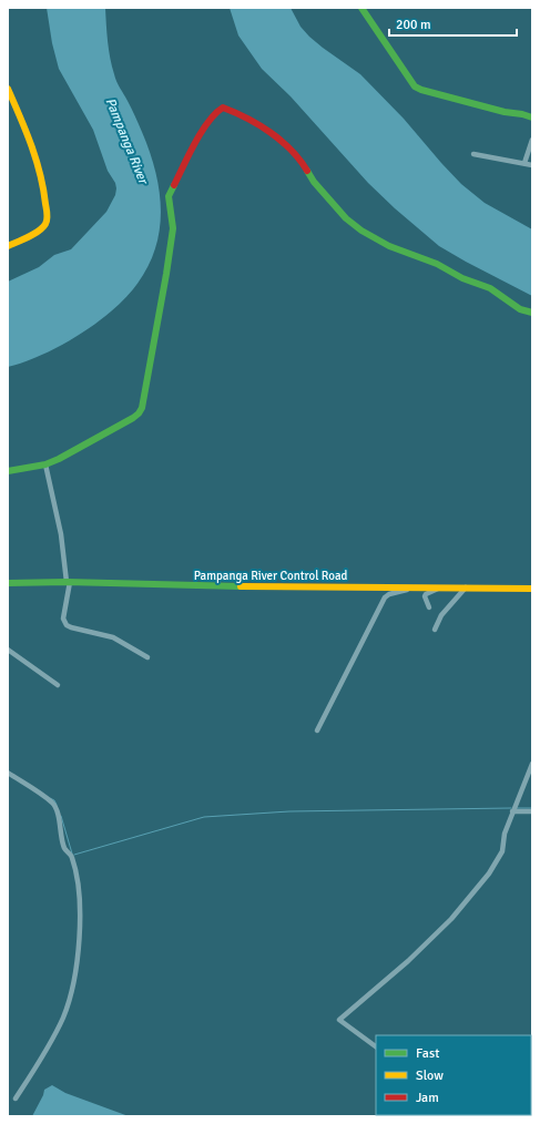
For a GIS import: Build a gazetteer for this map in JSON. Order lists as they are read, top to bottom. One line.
{"streets":{"street":["Pampanga River Control Road"]},"water":["Pampanga River"],"legend":["Fast","Slow","Jam"],"scale_bar":"200 m"}
